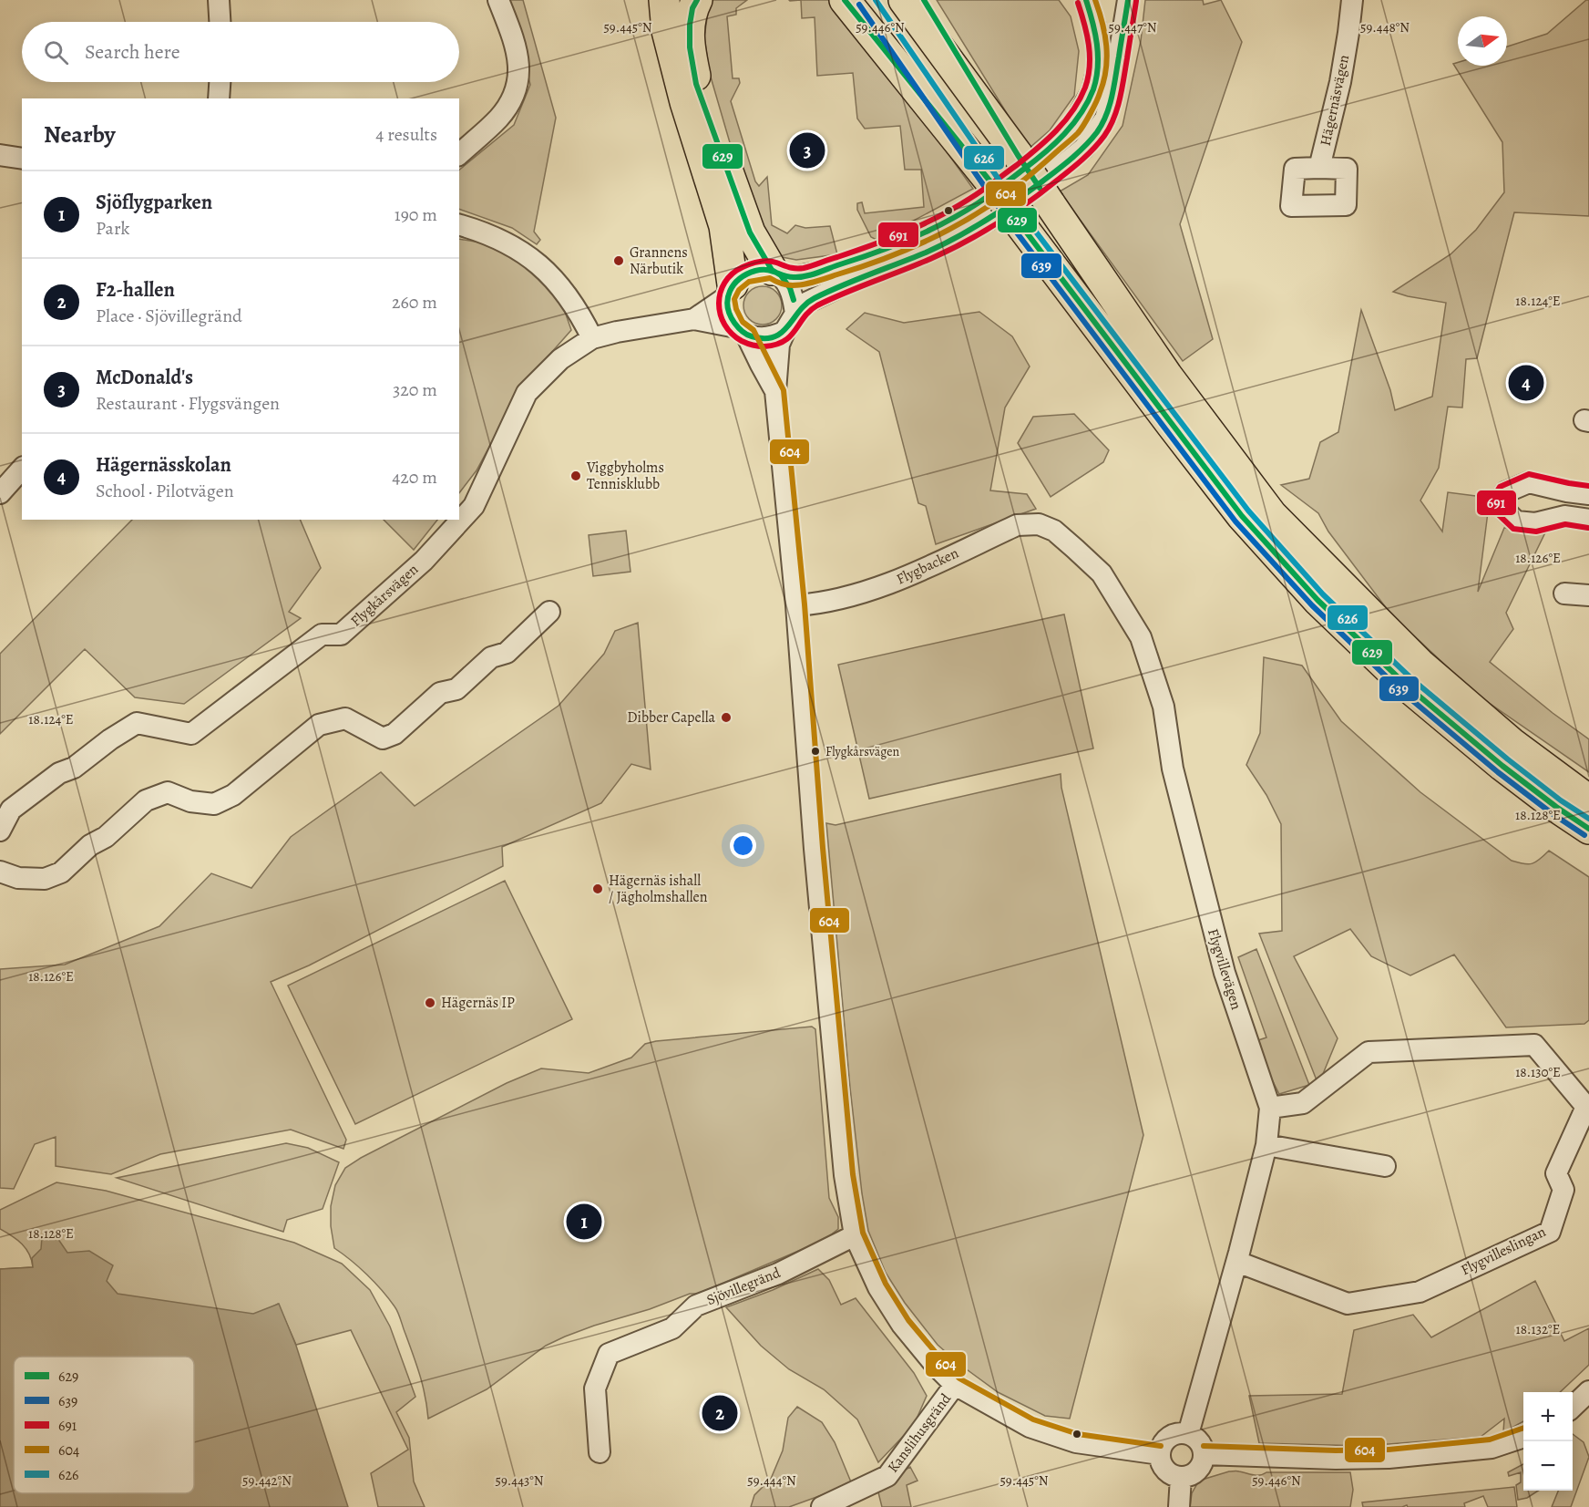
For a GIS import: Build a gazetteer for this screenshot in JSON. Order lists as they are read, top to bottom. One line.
{"streets":{"street":["Hägernäsvägen","Flygbacken","Flygkårsvägen","Flygvillevägen","Flygvilleslingan","Sjövillegränd","Kanslihusgränd"]},"crossings":[["Flygbacken","Flygvillevägen"],["Flygvillevägen","Flygvilleslingan"]],"places":["Grannens Närbutik","Viggbyholms Tennisklubb","Dibber Capella","Flygkårsvägen","Hägernäs ishall / Jägholmshallen","Hägernäs IP"],"lines":["transit line 629","transit line 604","transit line 626","transit line 691","transit line 639"],"legend":["629","639","691","604","626"],"north":"right","page":{"search":"Search here","heading":["Nearby","4 results"],"pins":["3","4","1","2"],"list":[{"mark":"1","name":"Sjöflygparken","note":"Park","value":"190 m"},{"mark":"2","name":"F2-hallen","note":"Place · Sjövillegränd","value":"260 m"},{"mark":"3","name":"McDonald's","note":"Restaurant · Flygsvängen","value":"320 m"},{"mark":"4","name":"Hägernässkolan","note":"School · Pilotvägen","value":"420 m"}],"map_buttons":["+","−"]},"coordinates":["59.445°N","59.446°N","59.447°N","59.448°N","18.124°E","18.126°E","18.128°E","18.130°E","18.132°E","59.442°N","59.443°N","59.444°N"]}
